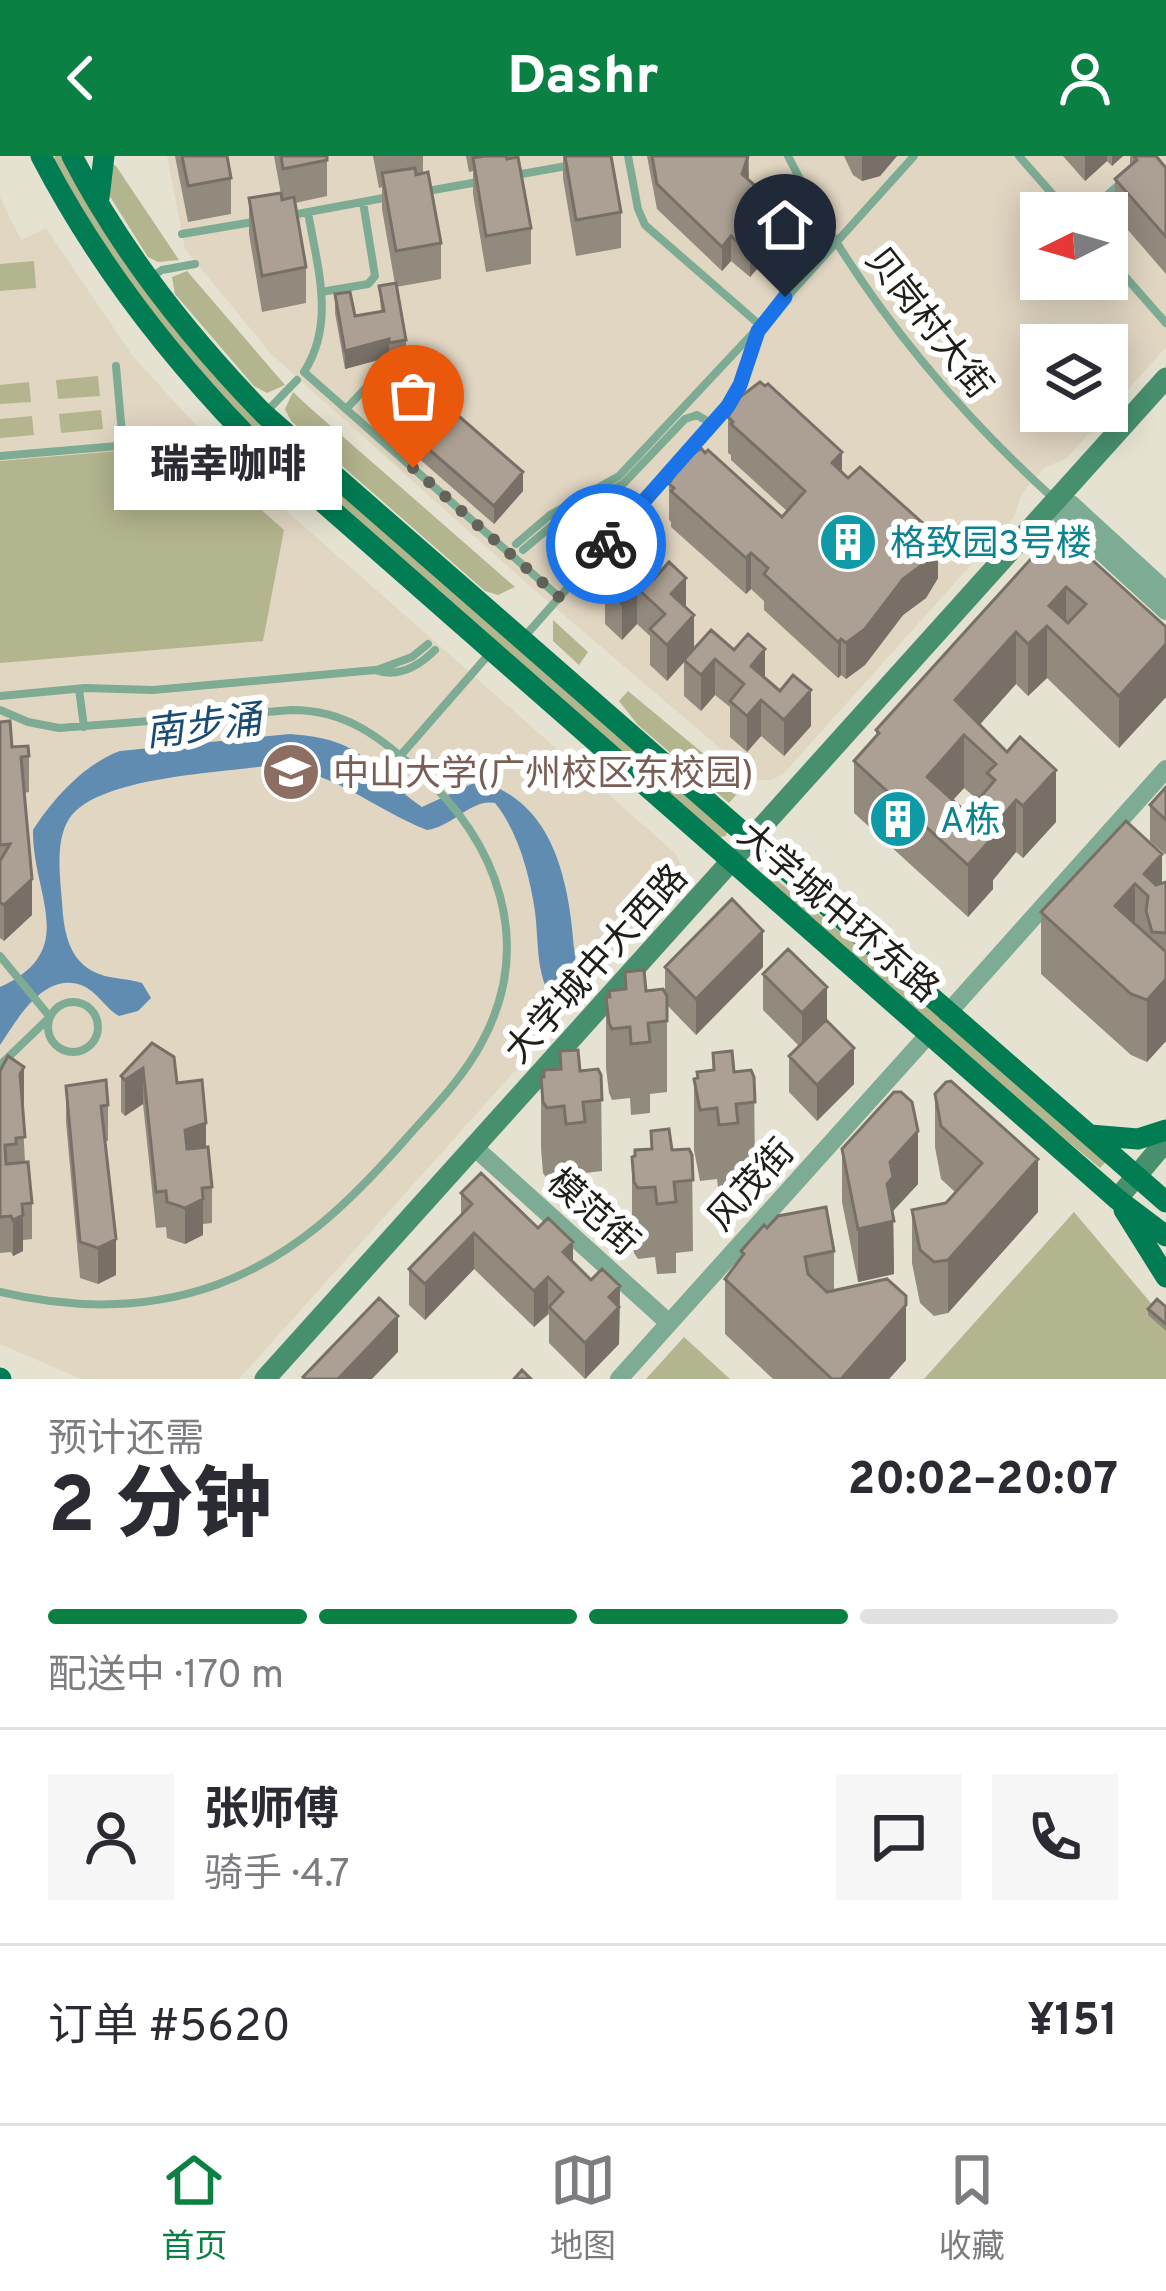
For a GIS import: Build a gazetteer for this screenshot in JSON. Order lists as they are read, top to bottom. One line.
{"streets":{"main road":["大学城中环东路","大学城中大西路"],"street":["风茂街","模范街"],"lane":["贝岗村大街"]},"crossings":[["贝岗村大街","大学城中大西路"],["大学城中环东路","大学城中大西路"],["大学城中环东路","风茂街"],["大学城中大西路","模范街"],["风茂街","模范街"]],"water":["南步涌"],"places":{"other":["瑞幸咖啡"],"building":["格致园3号楼","A栋"],"school or university":["中山大学(广州校区东校园)"]},"north":"left","page":{"header":"Dashr","bubble":"瑞幸咖啡","heading":["2 分钟","预计还需","20:02–20:07"],"panel":["张师傅","骑手 · 4.7","订单 #5620","¥151"],"bar":"配送中 · 170 m","tabs":["首页","地图","收藏"]}}
